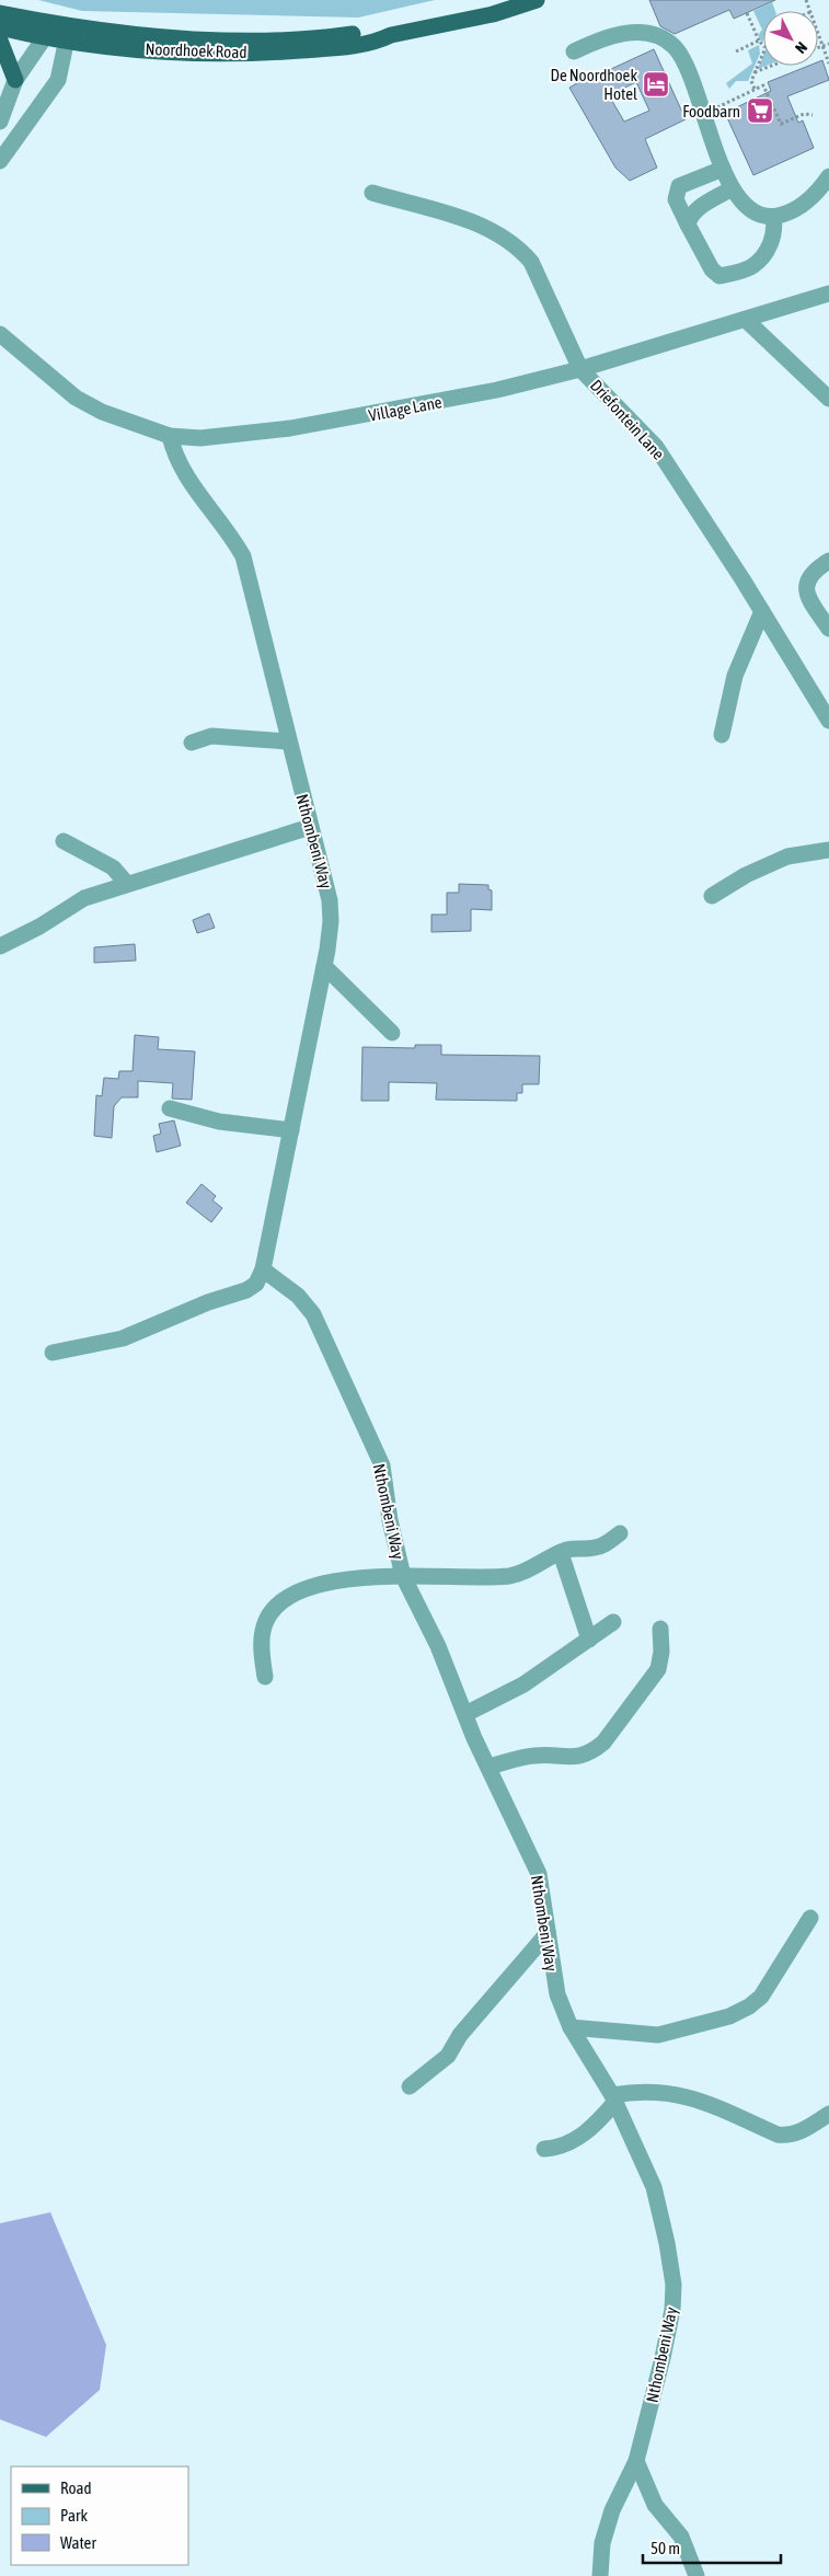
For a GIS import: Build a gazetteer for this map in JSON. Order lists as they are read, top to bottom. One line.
{"streets":{"main road":["Noordhoek Road"],"street":["Village Lane","Driefontein Lane","Nthombeni Way"]},"crossings":[["Village Lane","Driefontein Lane"],["Village Lane","Nthombeni Way"]],"places":{"hotel":["De Noordhoek Hotel"],"supermarket":["Foodbarn"]},"legend":["Road","Park","Water"],"scale_bar":"50 m","north":"bottom right"}
